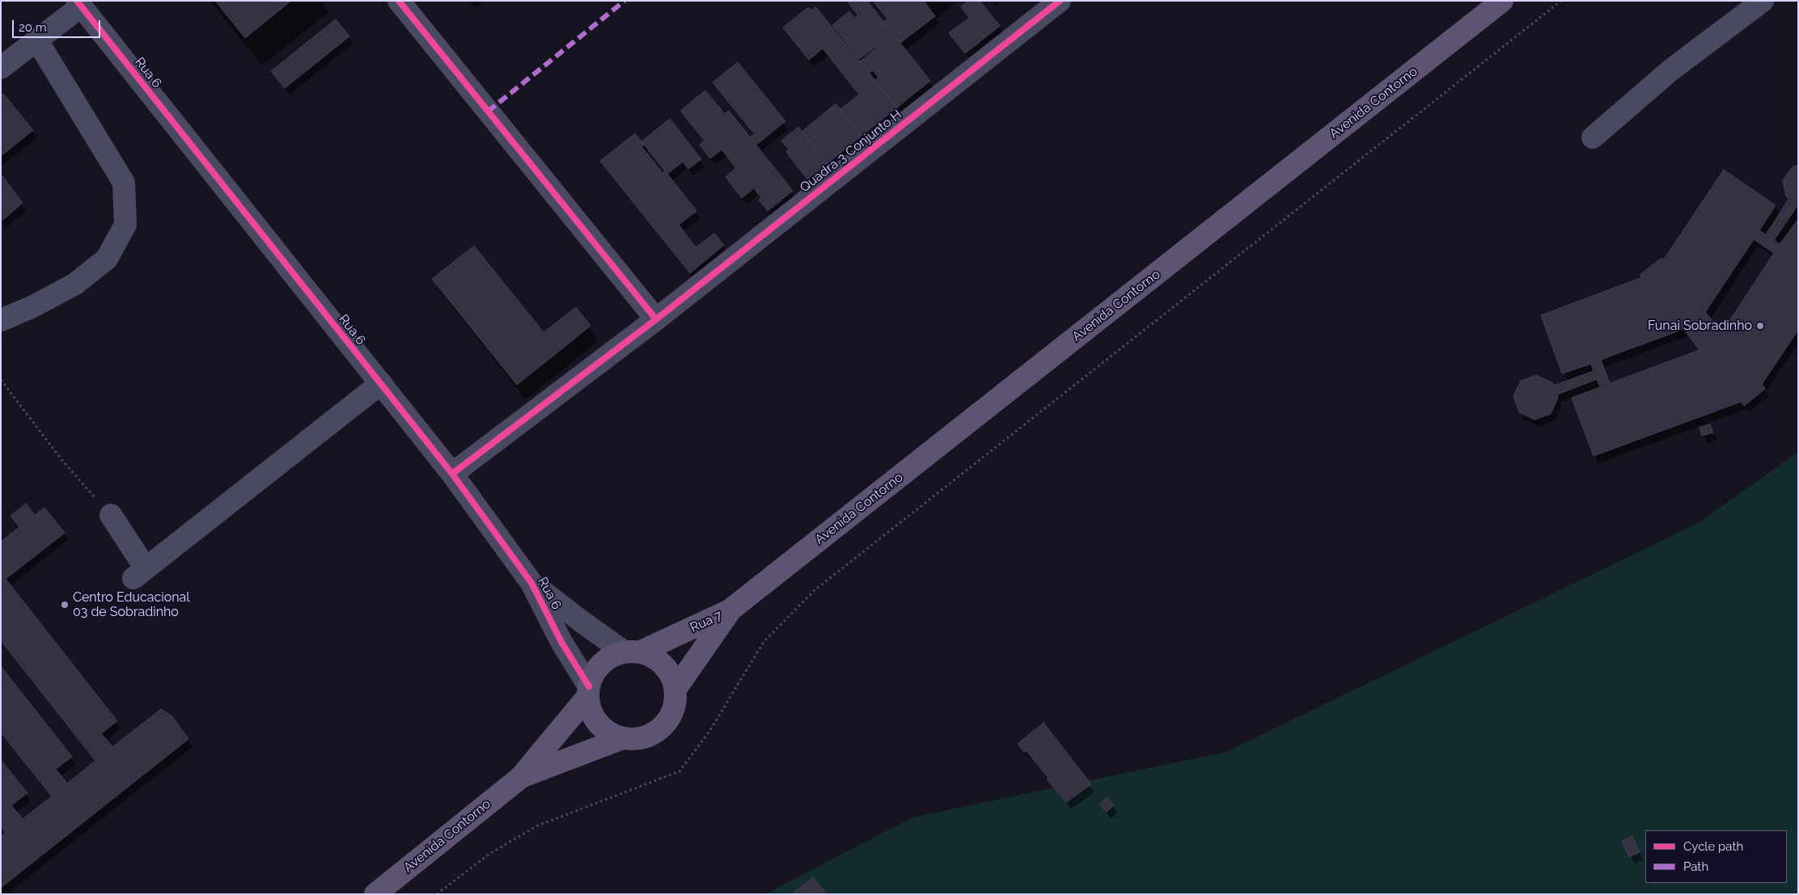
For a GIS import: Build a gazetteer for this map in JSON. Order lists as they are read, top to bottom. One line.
{"streets":{"main road":["Avenida Contorno","Rua 7"],"street":["Rua 6","Quadra 3 Conjunto H"]},"crossings":[["Rua 6","Avenida Contorno"],["Rua 6","Quadra 3 Conjunto H"],["Rua 6","Rua 7"],["Avenida Contorno","Rua 7"]],"places":["Funai Sobradinho","Centro Educacional 03 de Sobradinho"],"legend":["Cycle path","Path"],"scale_bar":"20 m"}
